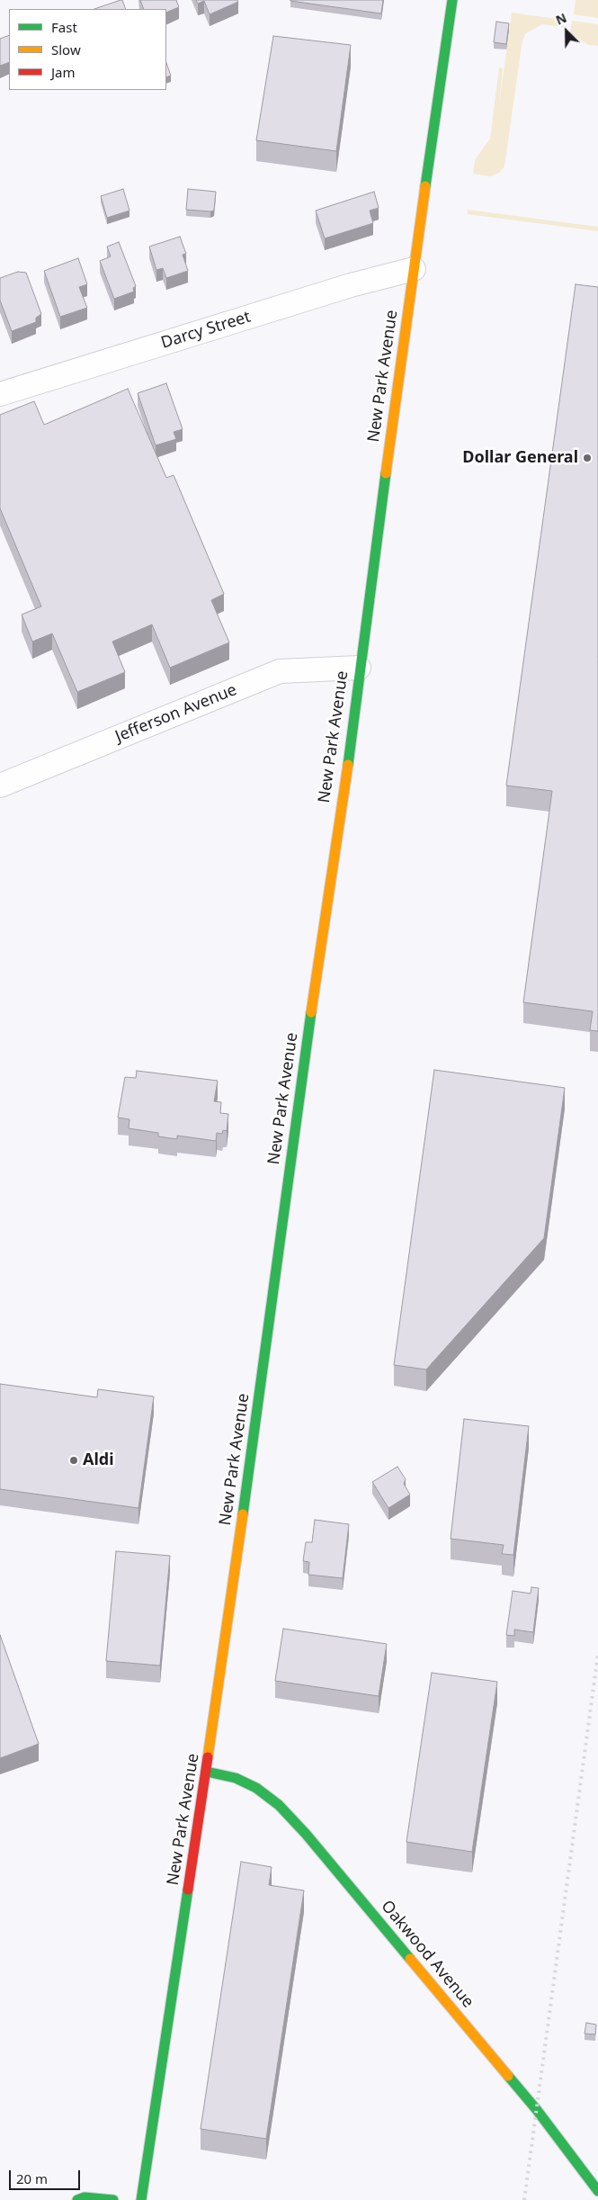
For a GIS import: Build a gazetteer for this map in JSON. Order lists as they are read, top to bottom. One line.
{"streets":{"main road":["New Park Avenue","Oakwood Avenue"],"street":["Darcy Street","Jefferson Avenue"]},"crossings":[["Darcy Street","New Park Avenue"],["New Park Avenue","Jefferson Avenue"],["New Park Avenue","Oakwood Avenue"]],"places":["Dollar General","Aldi"],"legend":["Fast","Slow","Jam"],"scale_bar":"20 m","north":"top left"}
